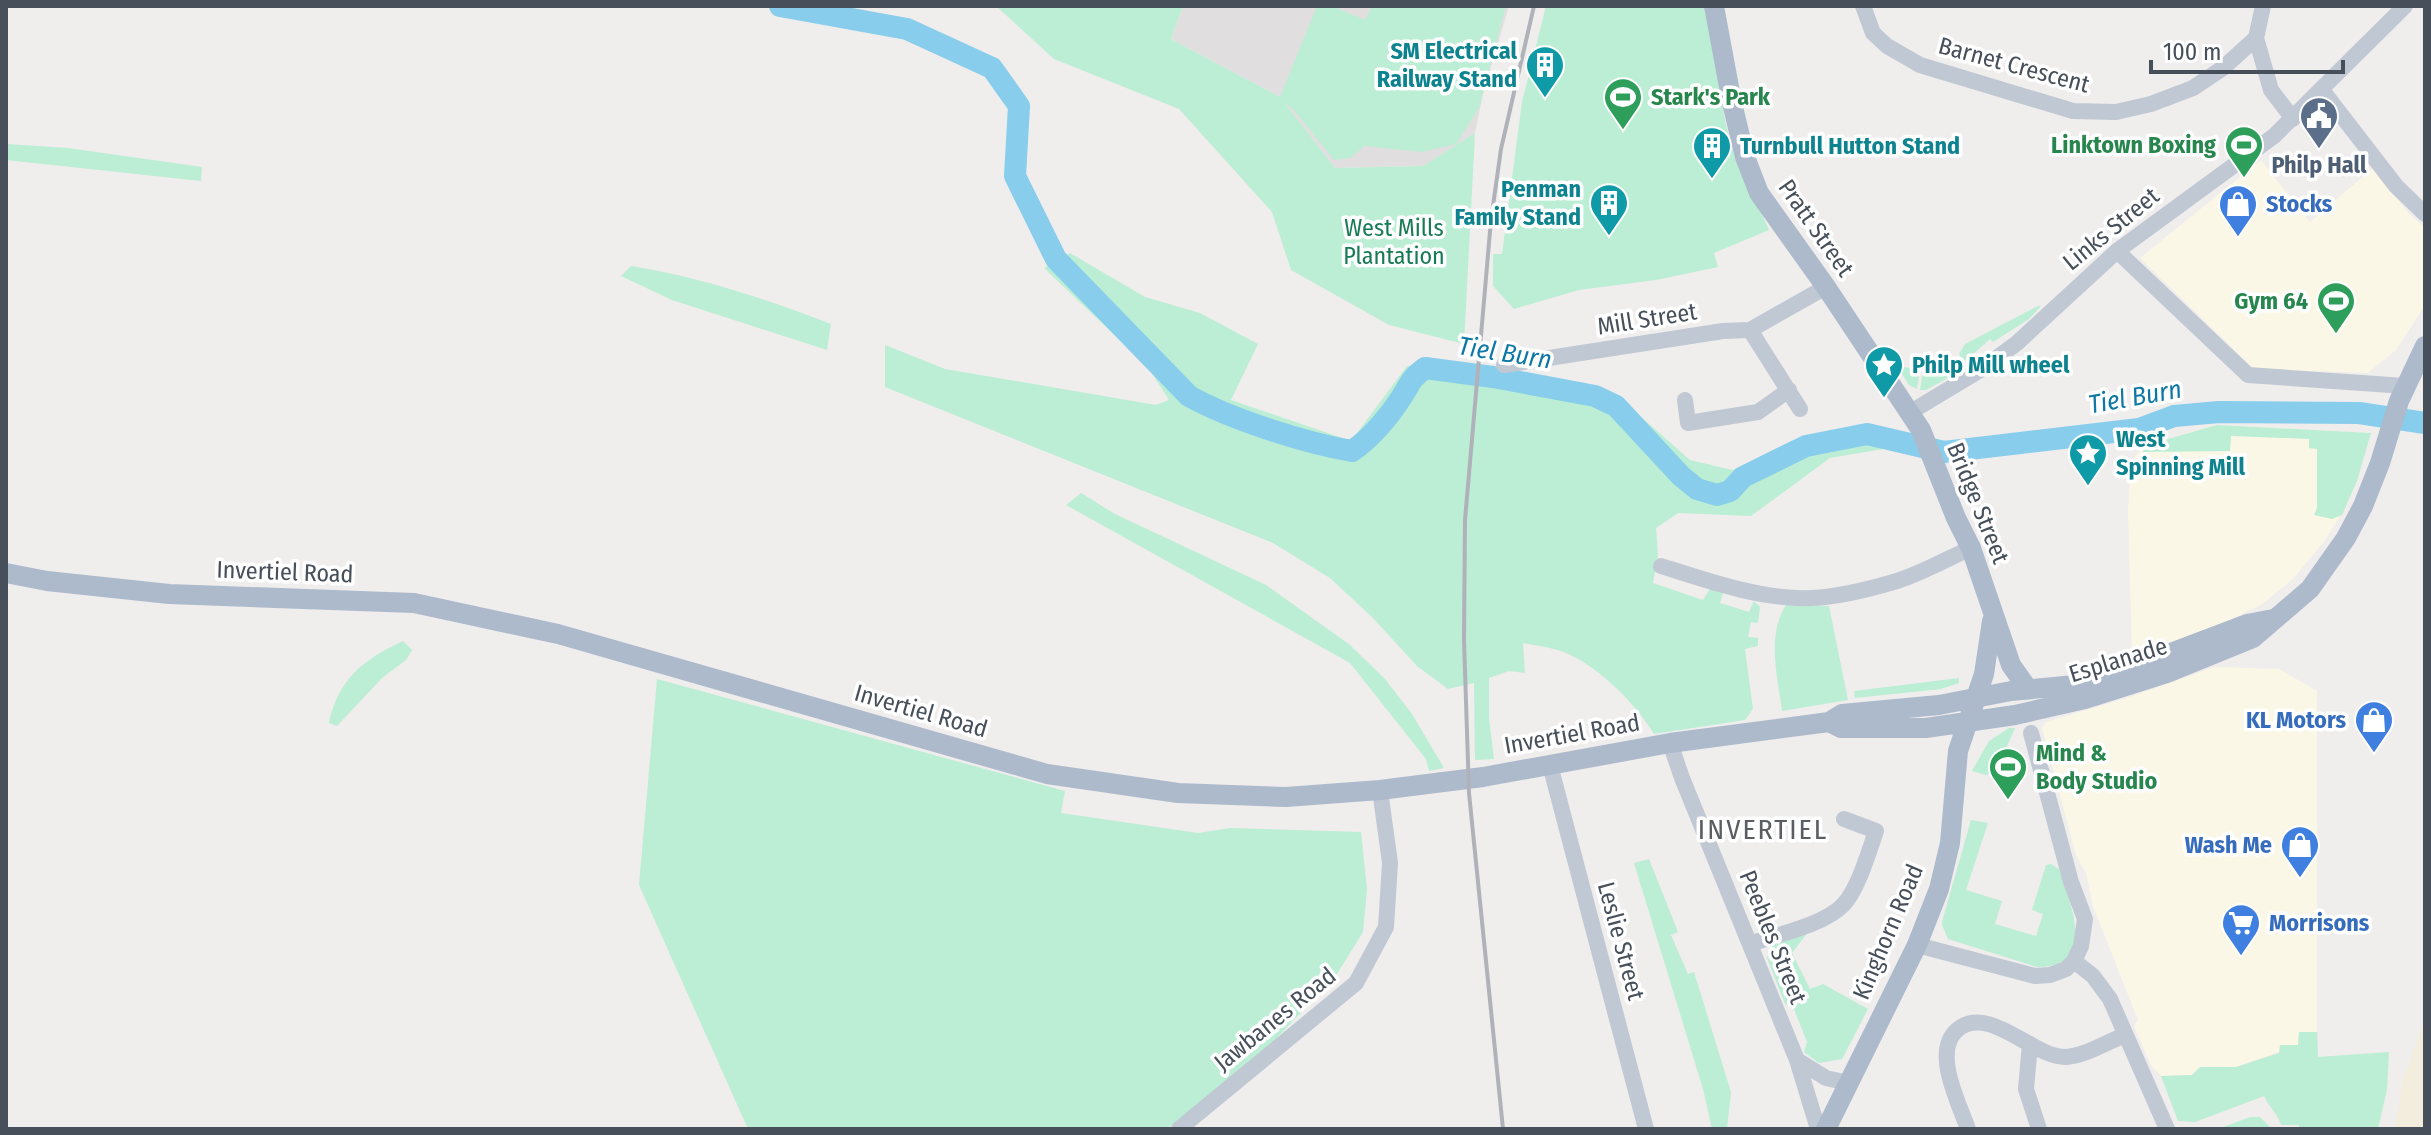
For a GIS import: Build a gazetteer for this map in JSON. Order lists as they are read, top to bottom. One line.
{"streets":{"main road":["Pratt Street","Bridge Street","Invertiel Road","Esplanade","Kinghorn Road"],"street":["Barnet Crescent","Links Street","Mill Street","Peebles Street","Leslie Street","Jawbanes Road"]},"crossings":[["Pratt Street","Links Street"],["Pratt Street","Mill Street"],["Pratt Street","Bridge Street"],["Links Street","Bridge Street"],["Bridge Street","Invertiel Road"],["Bridge Street","Esplanade"],["Bridge Street","Kinghorn Road"],["Invertiel Road","Esplanade"],["Invertiel Road","Kinghorn Road"],["Invertiel Road","Peebles Street"],["Invertiel Road","Leslie Street"],["Invertiel Road","Jawbanes Road"],["Esplanade","Kinghorn Road"]],"districts":["INVERTIEL"],"water":["Tiel Burn"],"parks":["West Mills Plantation"],"places":{"building":["SM Electrical Railway Stand","Turnbull Hutton Stand","Penman Family Stand"],"sports":["Stark's Park","Linktown Boxing","Gym 64","Mind & Body Studio"],"public building":["Philp Hall"],"shop":["Stocks","KL Motors","Wash Me"],"place":["Philp Mill wheel","West Spinning Mill"],"supermarket":["Morrisons"]},"scale_bar":"100 m"}
